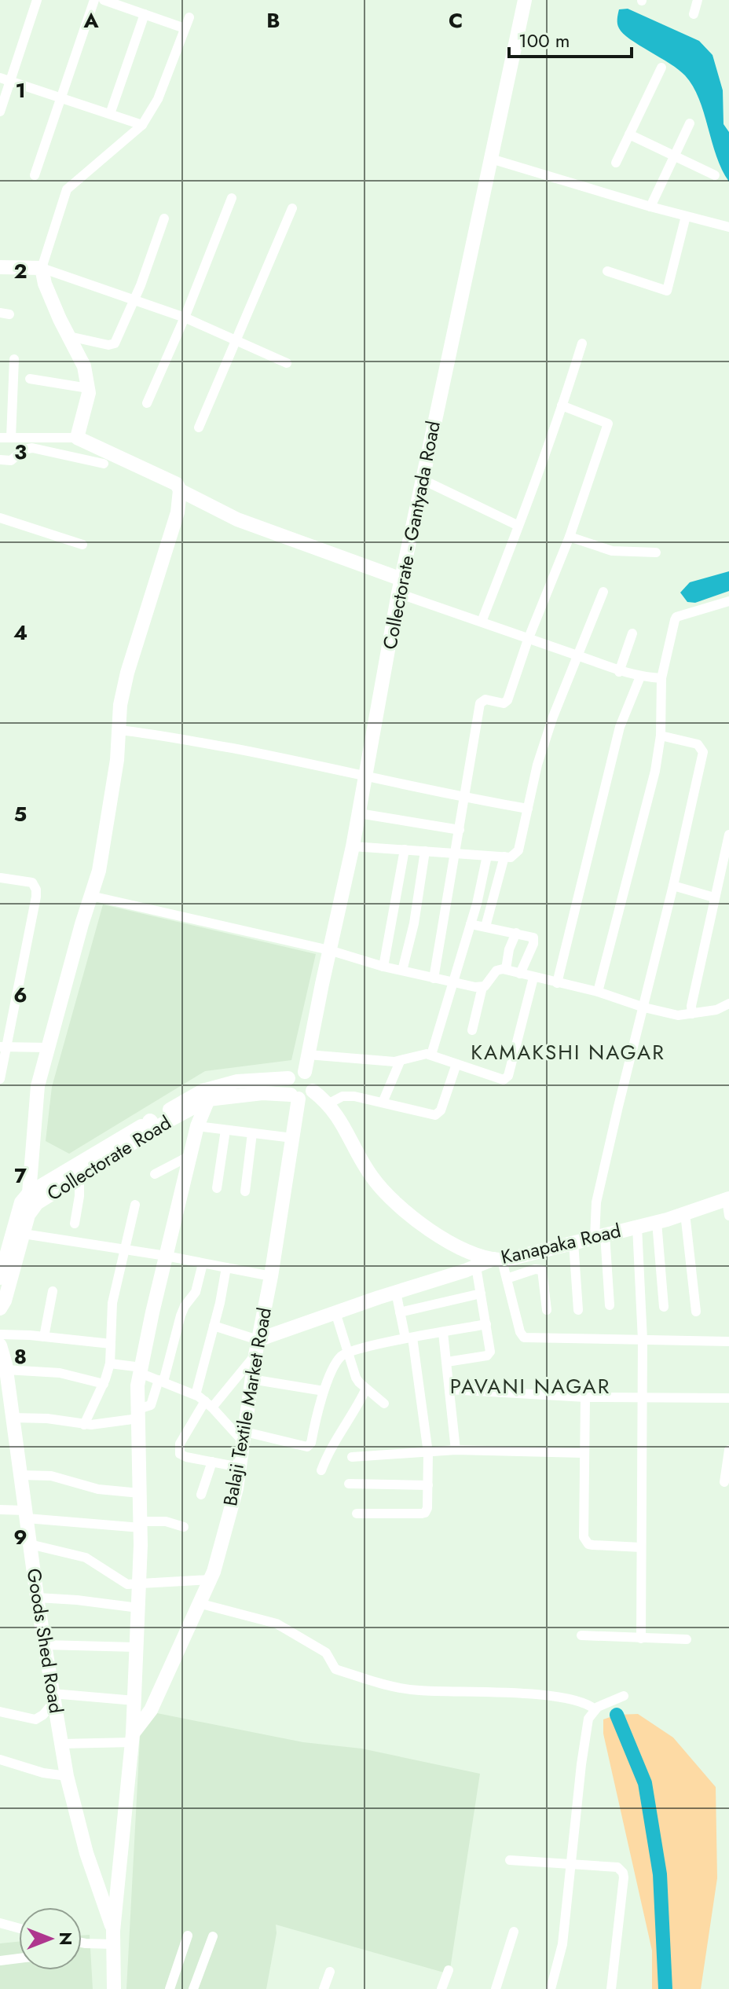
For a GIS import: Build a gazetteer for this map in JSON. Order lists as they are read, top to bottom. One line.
{"streets":{"street":["Collectorate - Gantyada Road","Collectorate Road","Kanapaka Road","Balaji Textile Market Road","Goods Shed Road"]},"crossings":[["Collectorate - Gantyada Road","Collectorate Road"],["Collectorate - Gantyada Road","Kanapaka Road"],["Collectorate - Gantyada Road","Balaji Textile Market Road"],["Collectorate Road","Kanapaka Road"],["Collectorate Road","Balaji Textile Market Road"],["Collectorate Road","Goods Shed Road"],["Kanapaka Road","Balaji Textile Market Road"],["Balaji Textile Market Road","Goods Shed Road"]],"districts":["KAMAKSHI NAGAR","PAVANI NAGAR"],"scale_bar":"100 m","north":"right","grid":{"columns":["A","B","C"],"rows":["1","2","3","4","5","6","7","8","9"]}}
